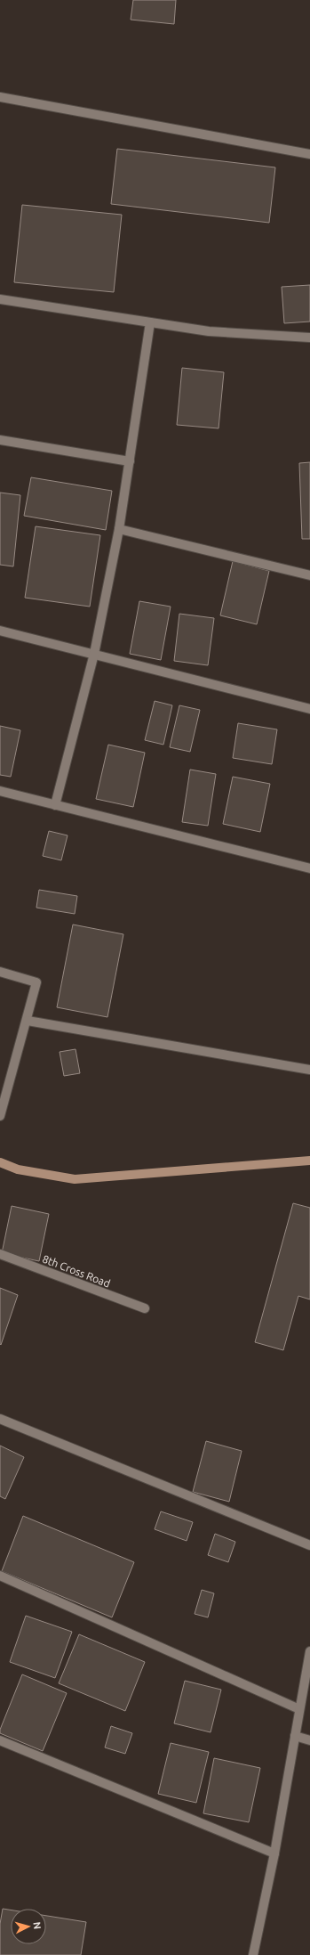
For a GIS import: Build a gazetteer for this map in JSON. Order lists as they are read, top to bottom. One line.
{"streets":{"street":["8th Cross Road"]},"north":"right"}
